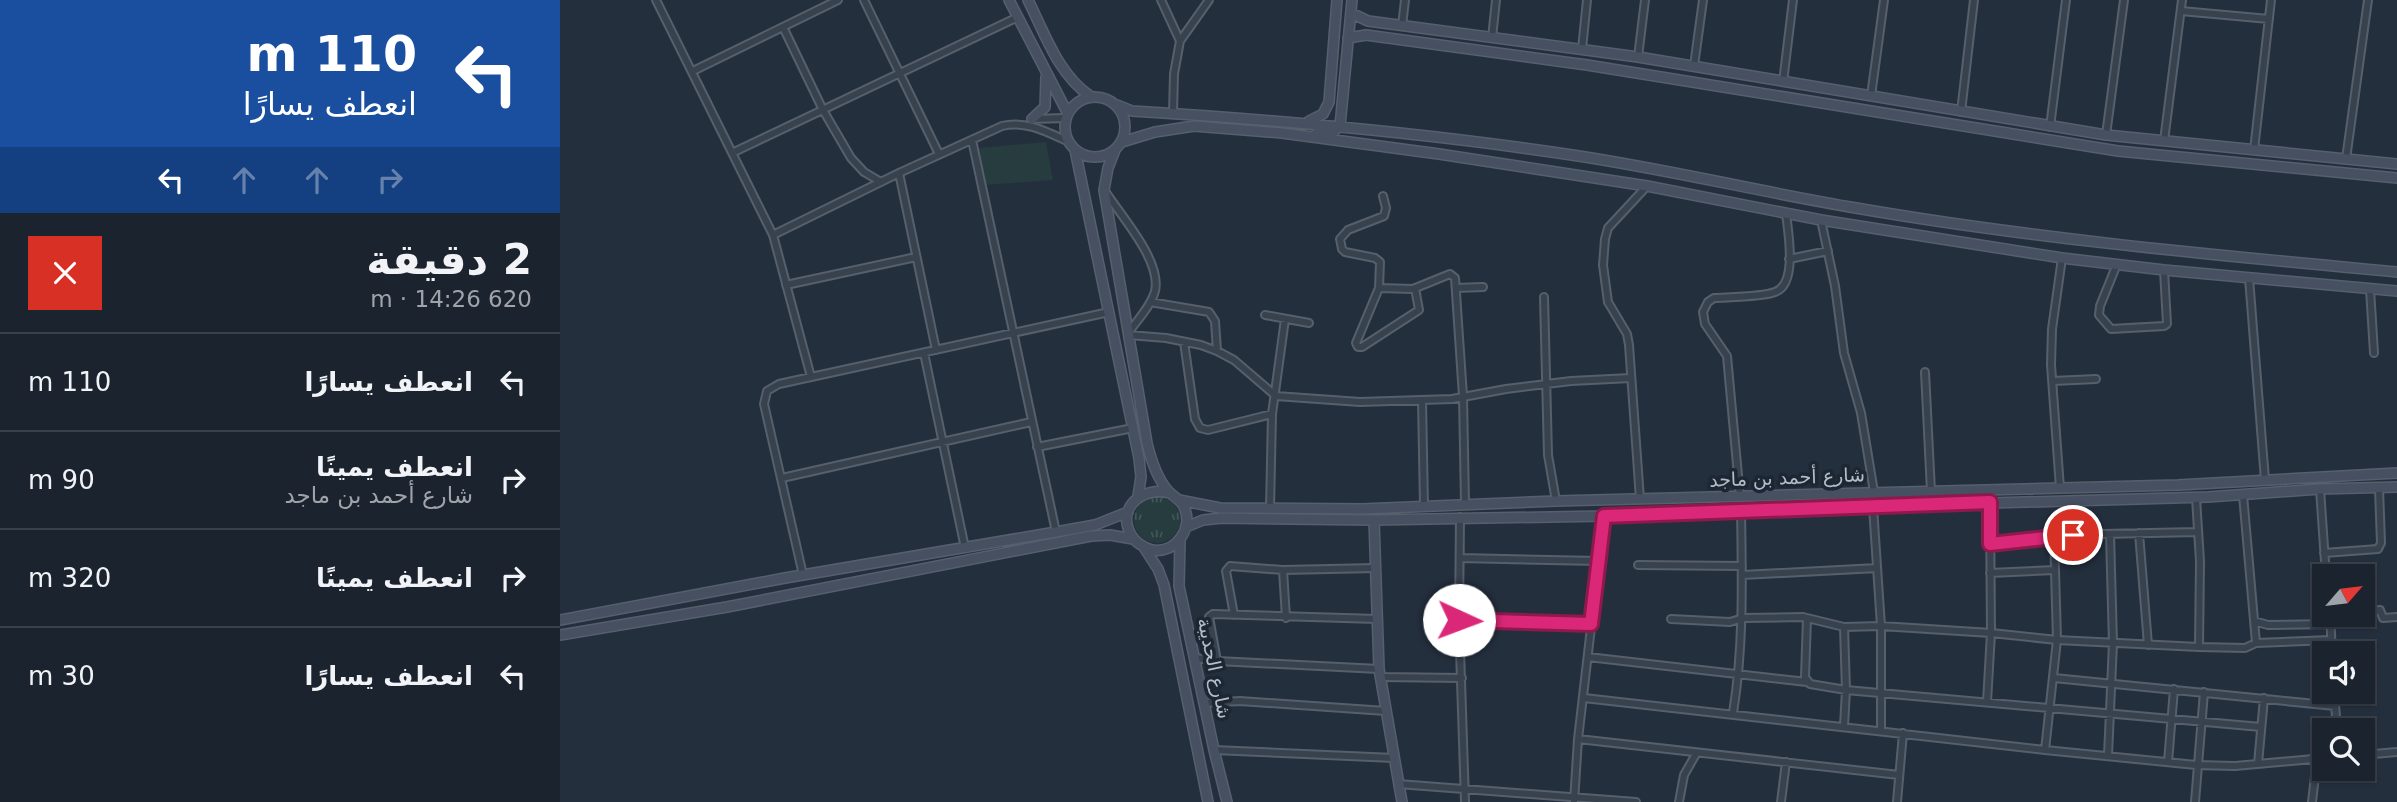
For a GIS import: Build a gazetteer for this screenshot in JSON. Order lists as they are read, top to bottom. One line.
{"streets":{"street":["شارع أحمد بن ماجد","شارع الحديبة"]},"crossings":[["شارع أحمد بن ماجد","شارع الحديبة"]],"north":"top right","page":{"turn":["110 m","انعطف يسارًا"],"heading":["2 دقيقة","620 m · 14:26"],"list":[{"name":"انعطف يسارًا","value":"110 m"},{"name":"انعطف يمينًا","note":"شارع أحمد بن ماجد","value":"90 m"},{"name":"انعطف يمينًا","value":"320 m"},{"name":"انعطف يسارًا","value":"30 m"}]}}
